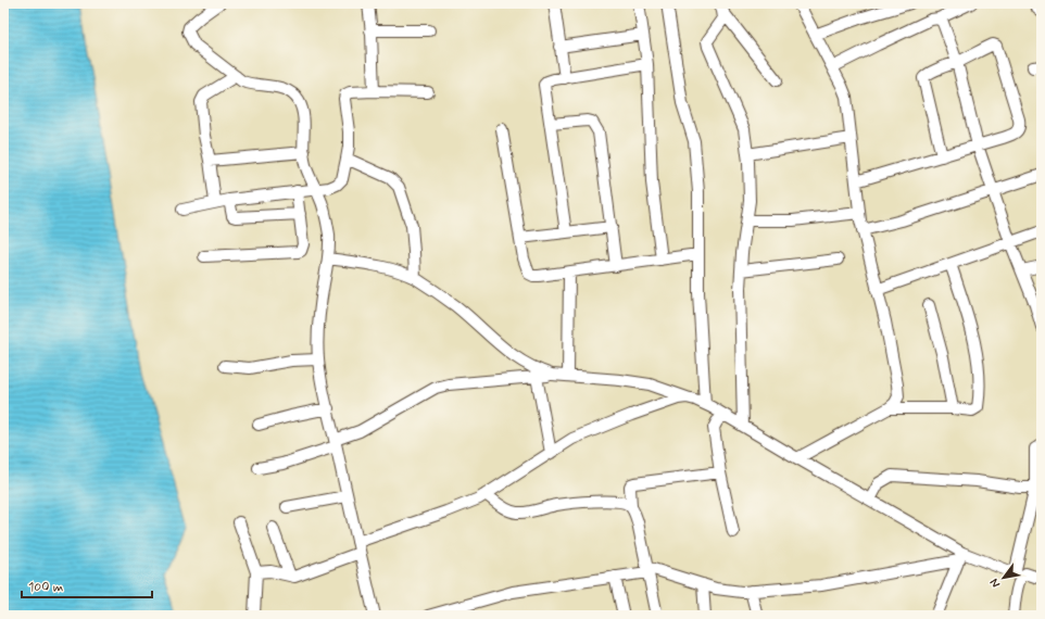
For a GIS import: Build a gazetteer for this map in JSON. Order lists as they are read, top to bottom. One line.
{"scale_bar":"100 m","north":"bottom left"}
